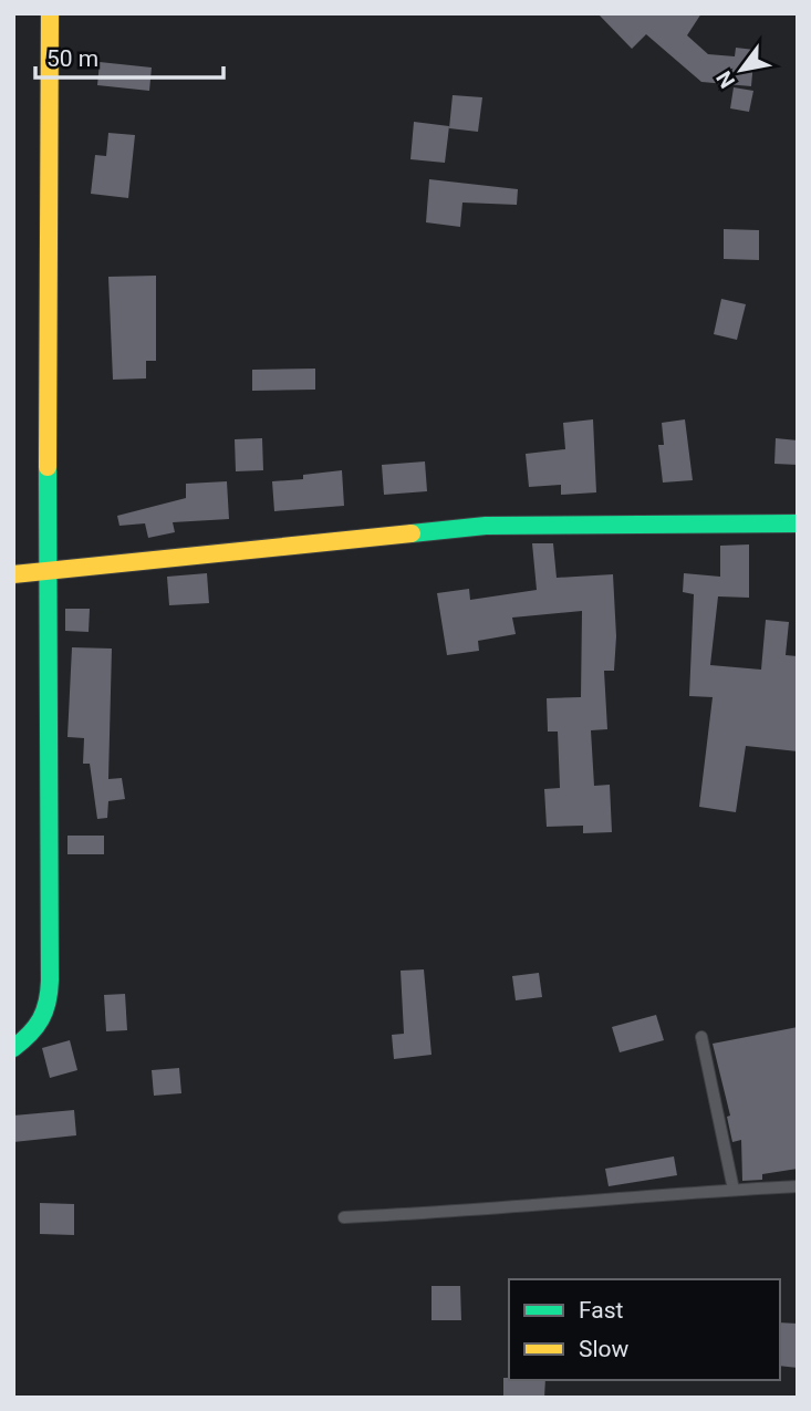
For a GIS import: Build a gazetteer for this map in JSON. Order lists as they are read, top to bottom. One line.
{"legend":["Fast","Slow"],"scale_bar":"50 m","north":"bottom left"}
